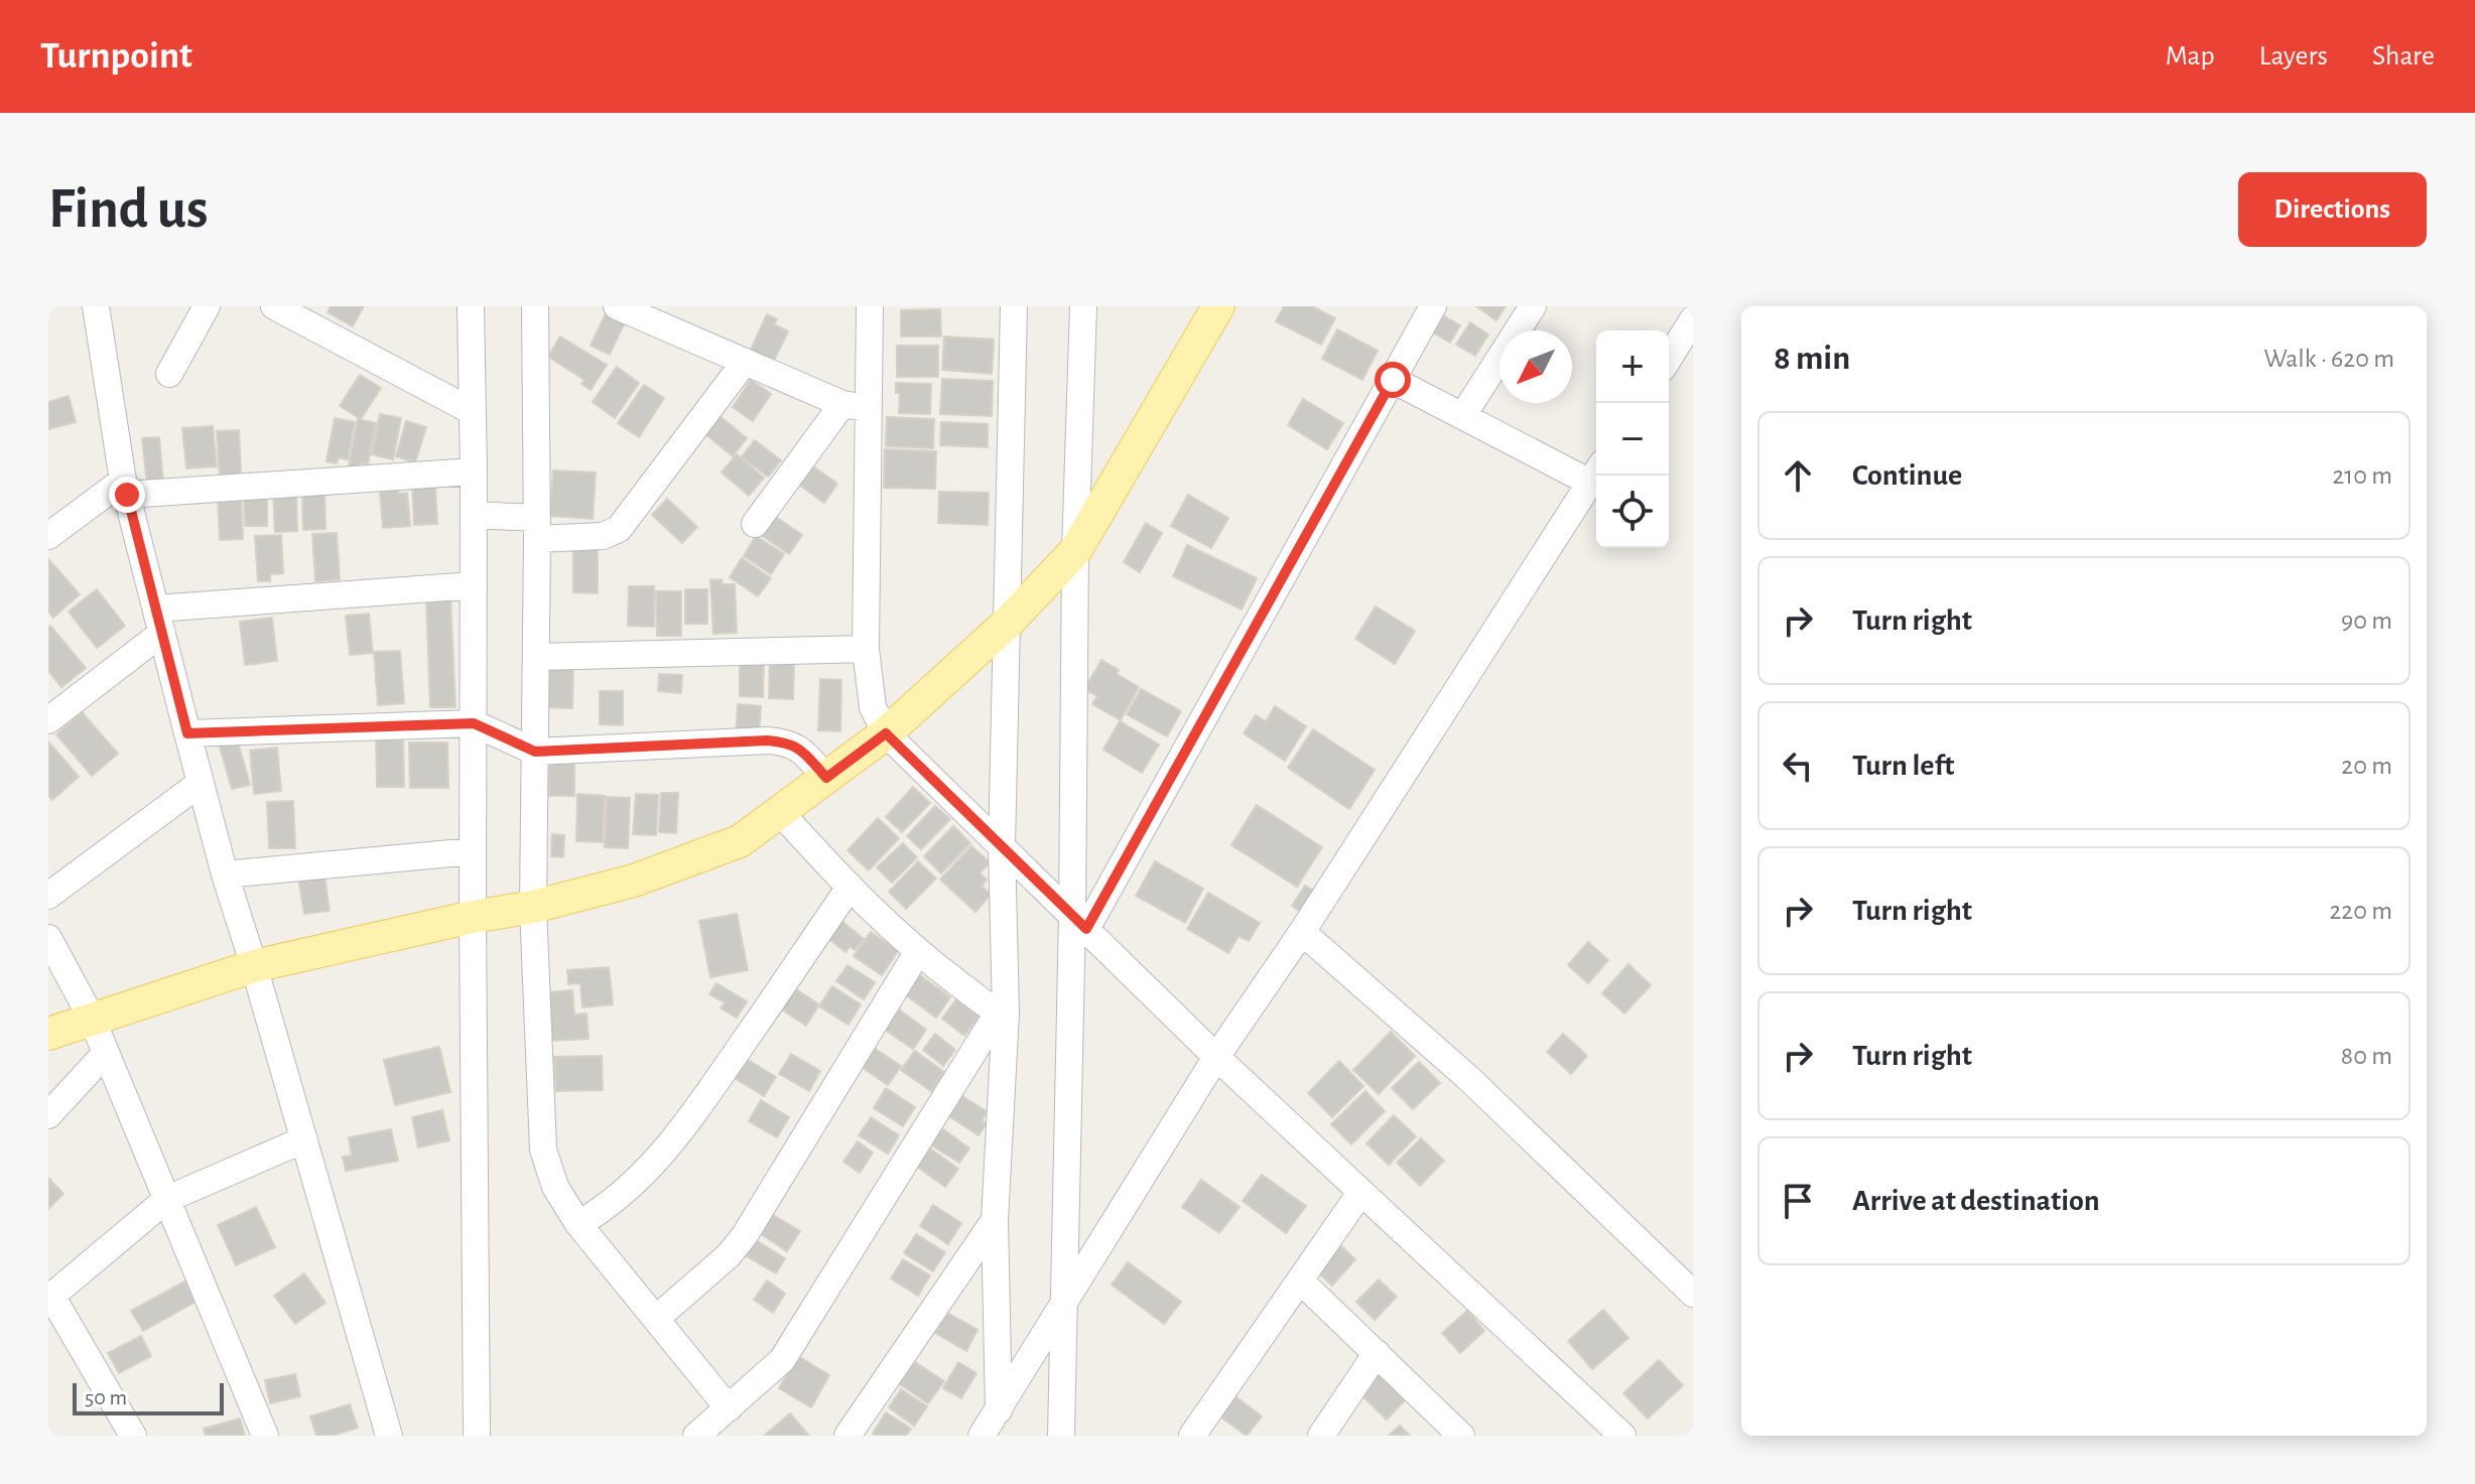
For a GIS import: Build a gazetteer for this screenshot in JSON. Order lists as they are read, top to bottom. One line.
{"scale_bar":"50 m","north":"bottom left","page":{"header":"Turnpoint","nav":["Map","Layers","Share"],"buttons":"Directions","title":"Find us","heading":["8 min","Walk · 620 m"],"map_buttons":["+","−"],"list":[["Continue","210 m"],["Turn right","90 m"],["Turn left","20 m"],["Turn right","220 m"],["Turn right","80 m"],"Arrive at destination"],"scale":"50 m"}}
